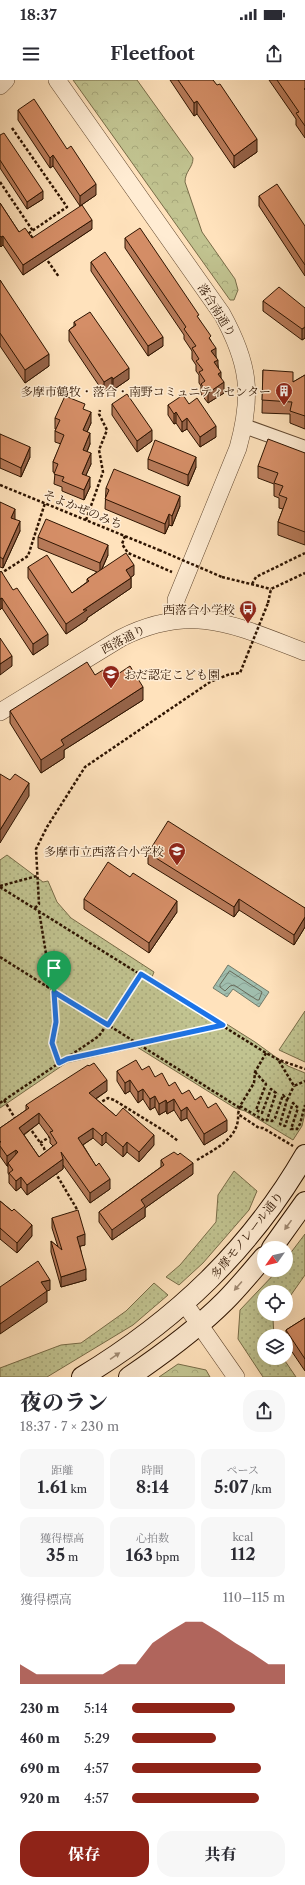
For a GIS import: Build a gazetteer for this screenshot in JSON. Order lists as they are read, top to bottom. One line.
{"streets":{"main road":["多摩モノレール通り"],"street":["落合南通り","西落通り"],"path":["そよかぜのみち"]},"crossings":[["落合南通り","西落通り"]],"places":{"building":["多摩市鶴牧・落合・南野コミュニティセンター"],"bus stop":["西落合小学校"],"school or university":["おだ認定こども園","多摩市立西落合小学校"]},"north":"bottom left","page":{"status":"18:37","header":"Fleetfoot","heading":["夜のラン","18:37 · 7 × 230 m"],"stats":[["距離","1.61 km"],["時間","8:14"],["ペース","5:07 /km"],["獲得標高","35 m"],["心拍数","163 bpm"],["kcal","112"]],"chart":["獲得標高","110–115 m"],"list":[{"name":"230 m","note":"5:14"},{"name":"460 m","note":"5:29"},{"name":"690 m","note":"4:57"},{"name":"920 m","note":"4:57"}],"buttons":["保存","共有"]}}
